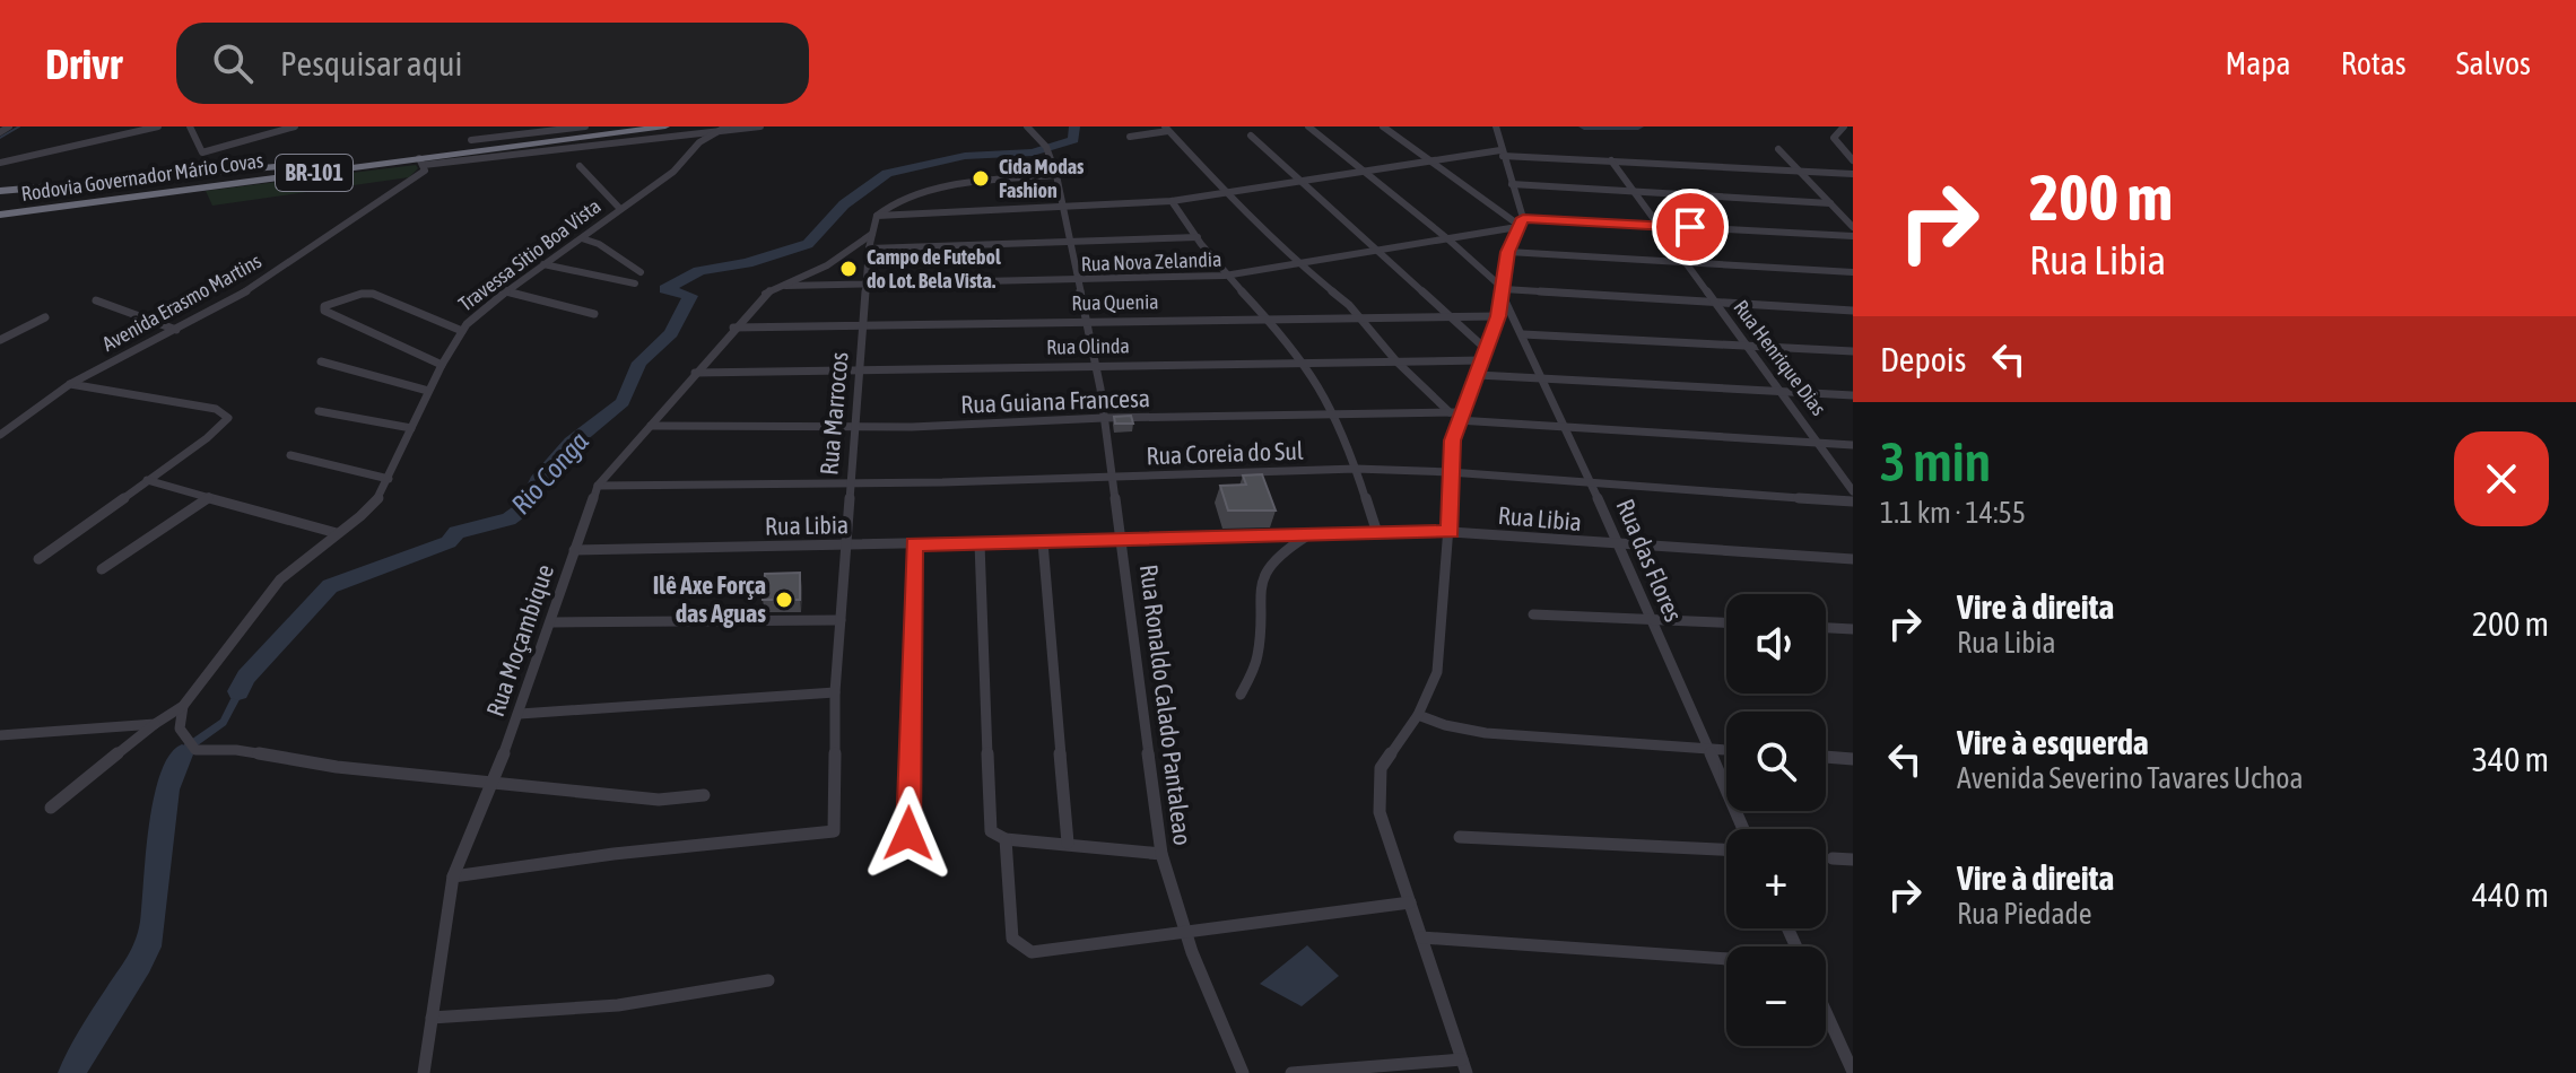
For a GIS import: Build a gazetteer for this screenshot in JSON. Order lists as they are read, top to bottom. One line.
{"streets":{"highway":["BR-101","Rodovia Governador Mário Covas"],"street":["Travessa Sitio Boa Vista","Rua Nova Zelandia","Avenida Erasmo Martins","Rua Quenia","Rua Olinda","Rua Henrique Dias","Rua Guiana Francesa","Rua Marrocos","Rua Coreia do Sul","Rua Libia","Rua das Flores","Rua Moçambique","Rua Ronaldo Calado Pantaleao"]},"crossings":[["Rodovia Governador Mário Covas","Avenida Erasmo Martins"],["Rua Nova Zelandia","Rua Henrique Dias"],["Rua Nova Zelandia","Rua Marrocos"],["Rua Nova Zelandia","Rua Moçambique"],["Rua Nova Zelandia","Rua Ronaldo Calado Pantaleao"],["Rua Quenia","Rua Marrocos"],["Rua Quenia","Rua Moçambique"],["Rua Quenia","Rua Ronaldo Calado Pantaleao"],["Rua Olinda","Rua Marrocos"],["Rua Olinda","Rua Moçambique"],["Rua Olinda","Rua Ronaldo Calado Pantaleao"],["Rua Henrique Dias","Rua Guiana Francesa"],["Rua Guiana Francesa","Rua Marrocos"],["Rua Guiana Francesa","Rua das Flores"],["Rua Guiana Francesa","Rua Moçambique"],["Rua Guiana Francesa","Rua Ronaldo Calado Pantaleao"],["Rua Marrocos","Rua Coreia do Sul"],["Rua Marrocos","Rua Libia"],["Rua Marrocos","Rua Moçambique"],["Rua Coreia do Sul","Rua das Flores"],["Rua Coreia do Sul","Rua Moçambique"],["Rua Coreia do Sul","Rua Ronaldo Calado Pantaleao"],["Rua Libia","Rua das Flores"],["Rua Libia","Rua Moçambique"],["Rua Libia","Rua Ronaldo Calado Pantaleao"]],"water":["Rio Conga"],"places":["Cida Modas Fashion","Campo de Futebol do Lot. Bela Vista.","Ilê Axe Força das Aguas"],"page":{"header":"Drivr","search":"Pesquisar aqui","nav":["Mapa","Rotas","Salvos"],"turn":["200 m","Rua Libia"],"then":"Depois","heading":["3 min","1.1 km · 14:55"],"list":[{"name":"Vire à direita","note":"Rua Libia","value":"200 m"},{"name":"Vire à esquerda","note":"Avenida Severino Tavares Uchoa","value":"340 m"},{"name":"Vire à direita","note":"Rua Piedade","value":"440 m"}],"map_buttons":["+","−"]}}
